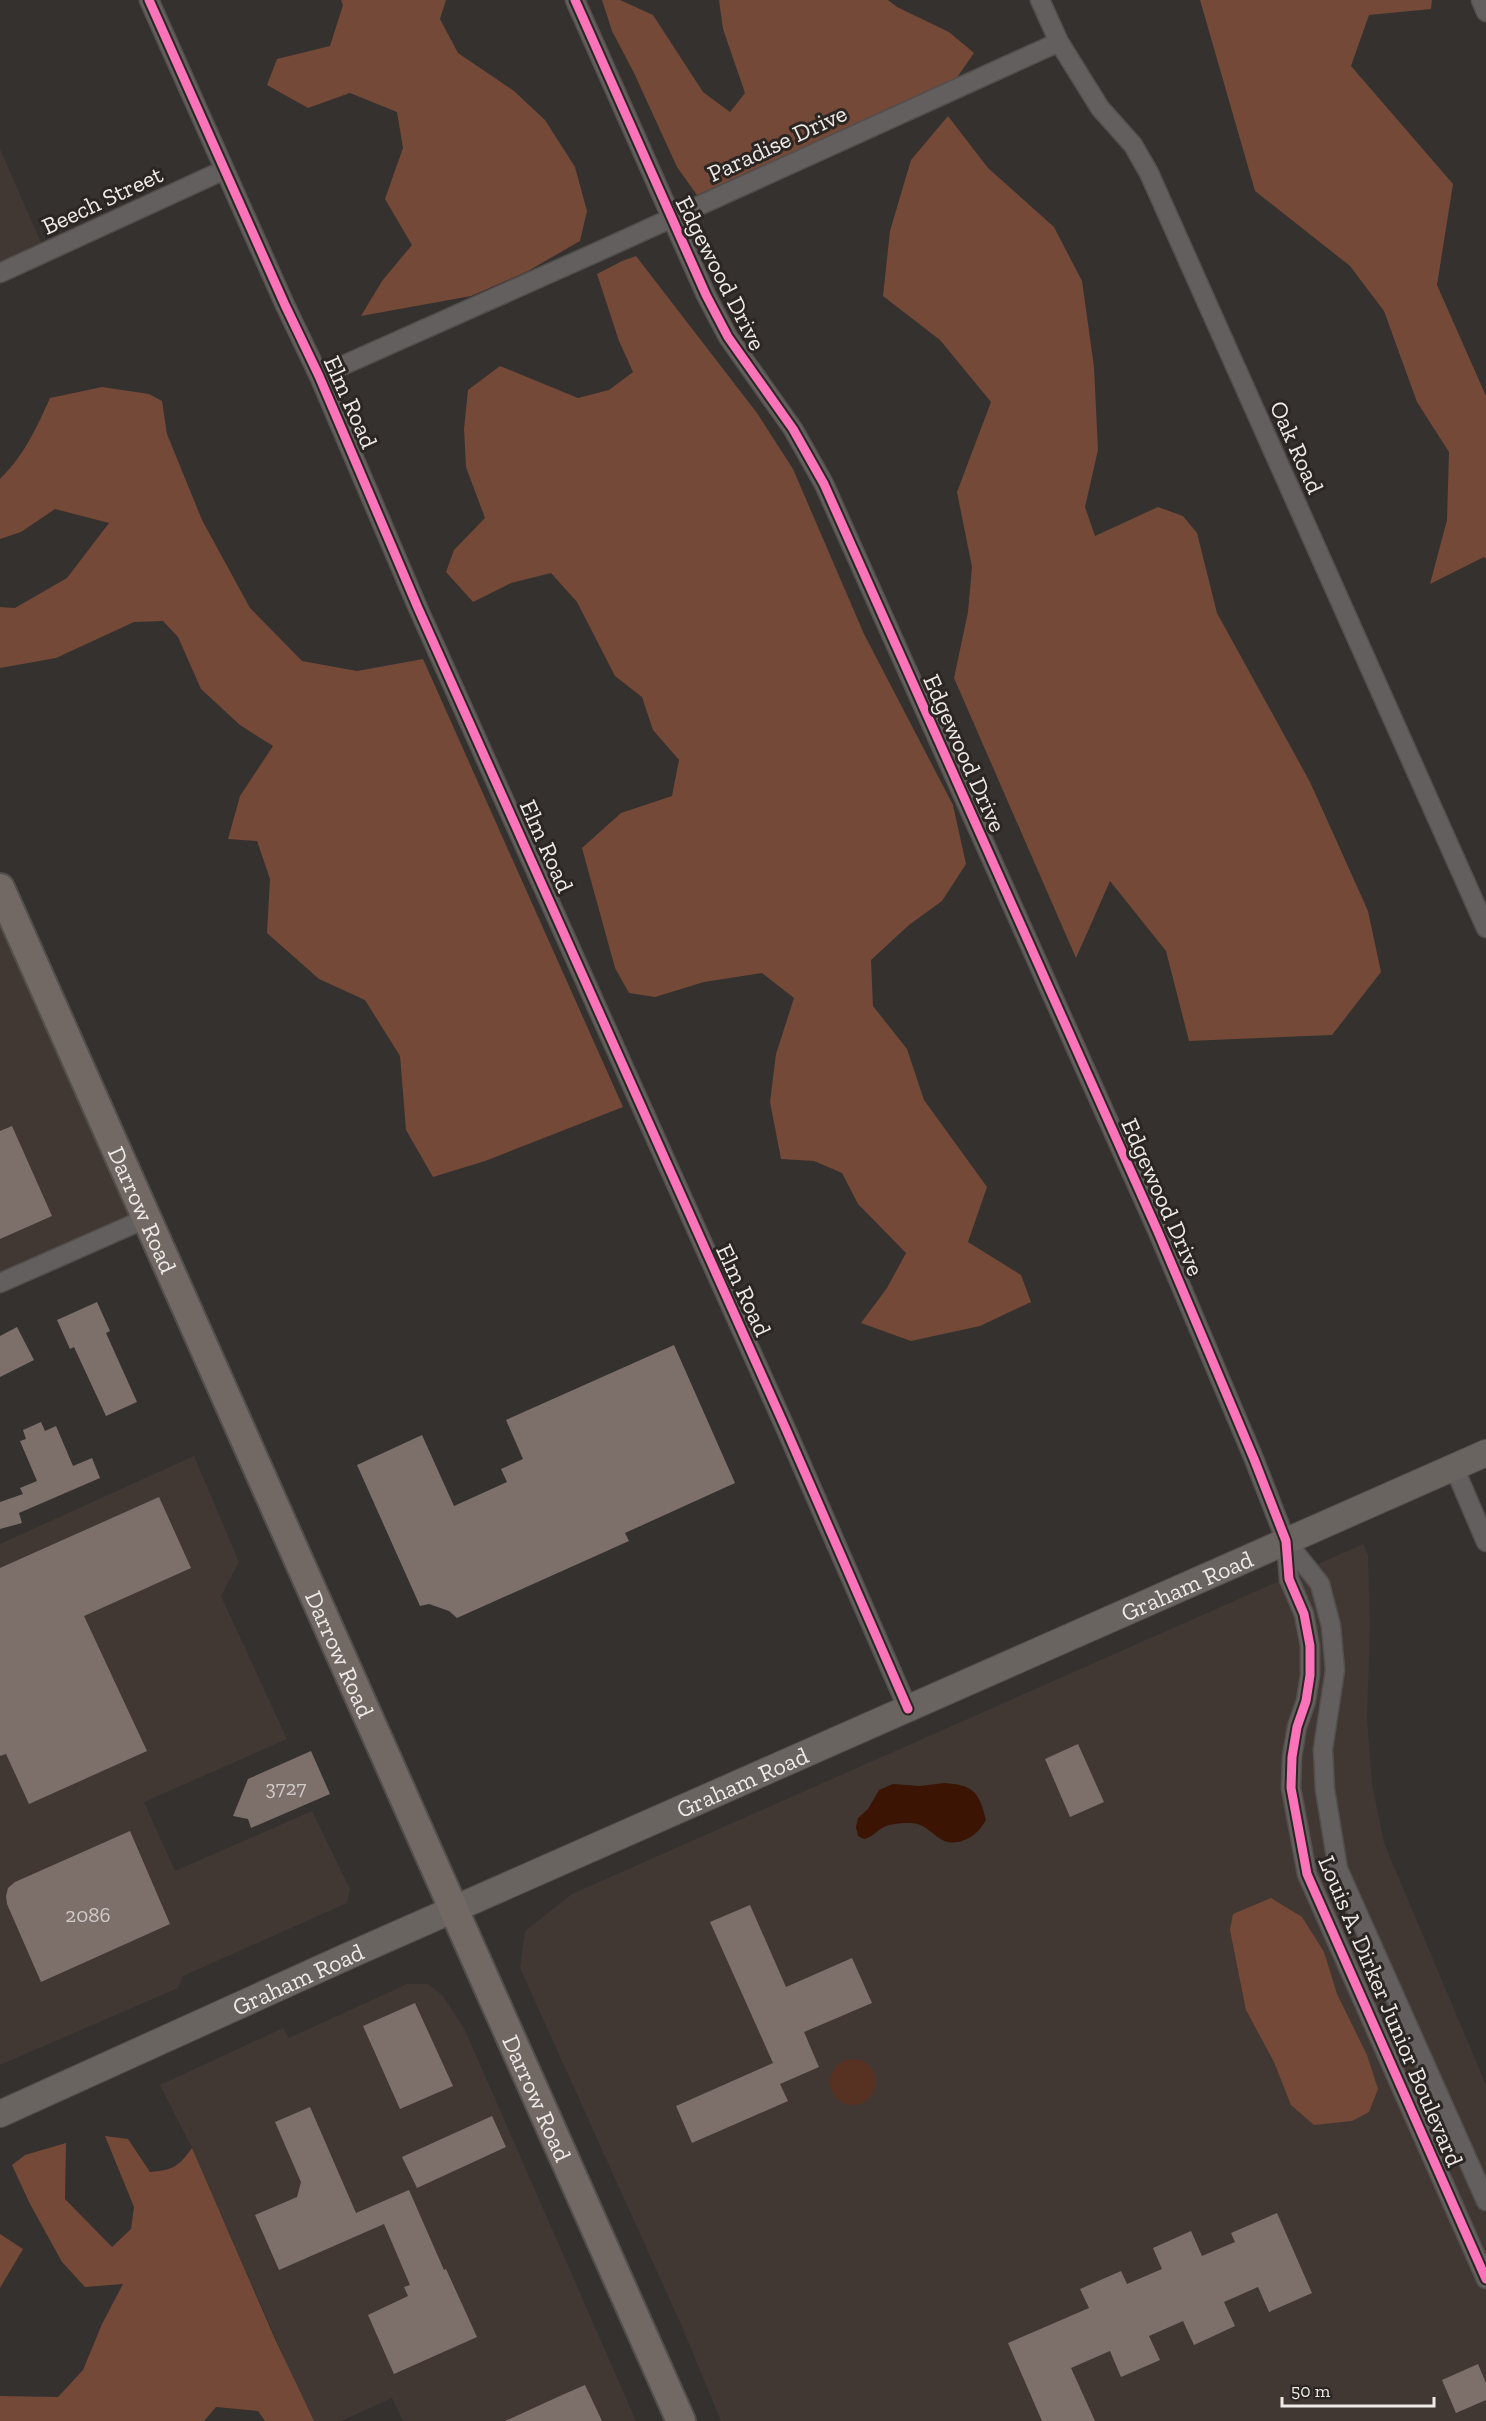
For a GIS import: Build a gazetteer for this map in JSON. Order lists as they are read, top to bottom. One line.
{"streets":{"main road":["Darrow Road","Graham Road"],"street":["Paradise Drive","Beech Street","Edgewood Drive","Elm Road","Oak Road","Louis A. Dirker Junior Boulevard"]},"crossings":[["Paradise Drive","Edgewood Drive"],["Paradise Drive","Elm Road"],["Paradise Drive","Oak Road"],["Beech Street","Elm Road"],["Edgewood Drive","Graham Road"],["Edgewood Drive","Louis A. Dirker Junior Boulevard"],["Elm Road","Graham Road"],["Darrow Road","Graham Road"],["Graham Road","Louis A. Dirker Junior Boulevard"]],"house_numbers":["3727","2086"],"scale_bar":"50 m"}
